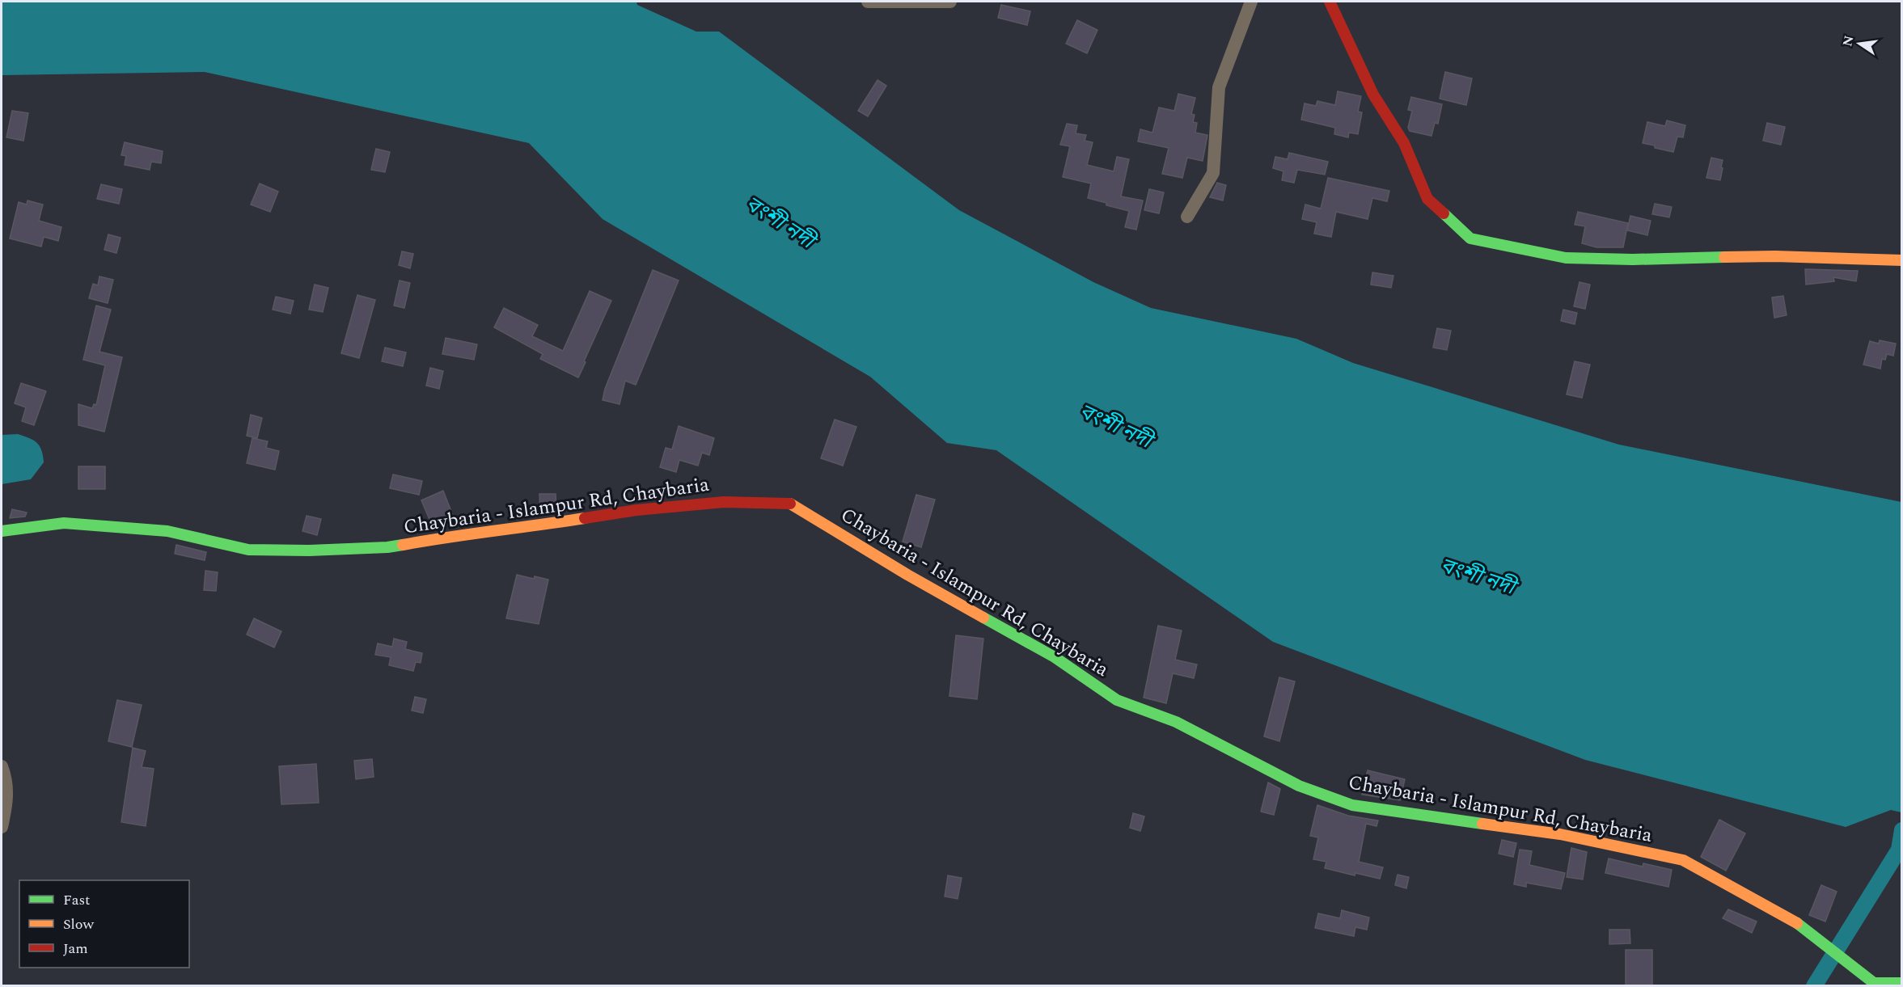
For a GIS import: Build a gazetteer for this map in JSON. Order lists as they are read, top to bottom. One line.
{"streets":{"street":["Chaybaria - Islampur Rd, Chaybaria"]},"water":["বংশী নদী"],"legend":["Fast","Slow","Jam"],"north":"left"}
